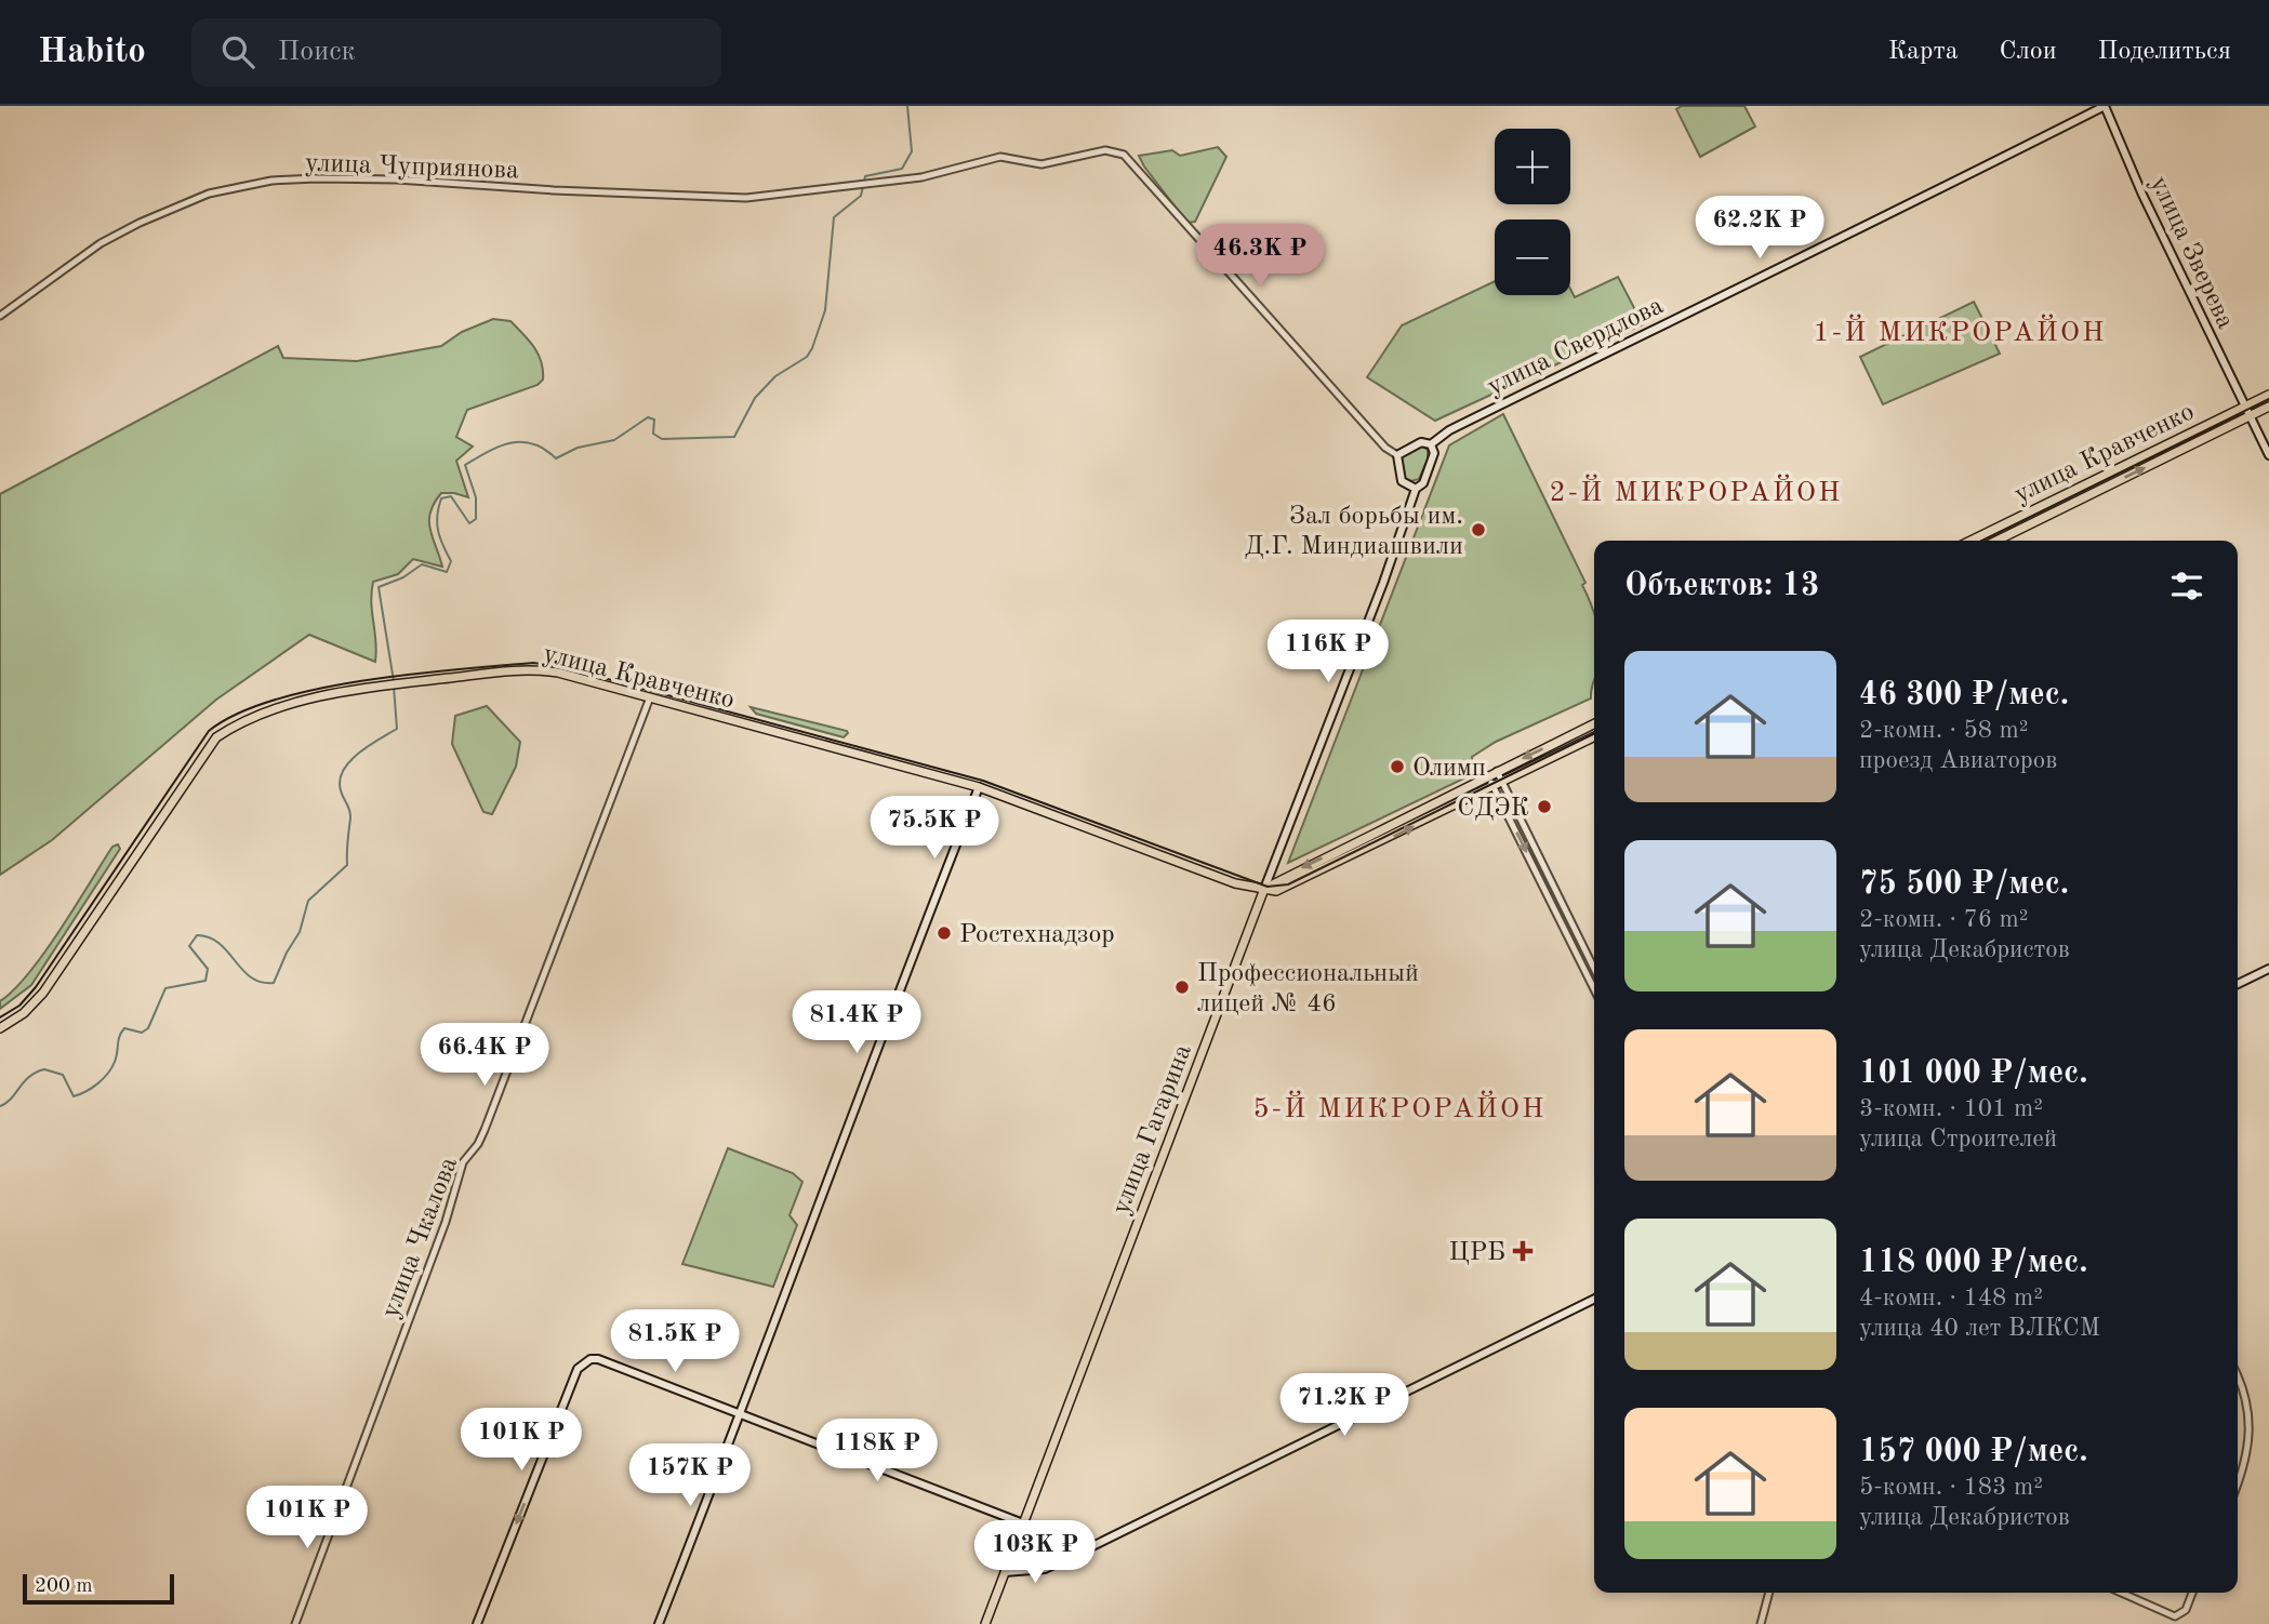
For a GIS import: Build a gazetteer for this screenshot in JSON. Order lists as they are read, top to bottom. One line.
{"streets":{"main road":["улица Зверева","улица Свердлова","улица Кравченко","улица Гагарина"],"street":["улица Чуприянова","улица Чкалова"]},"crossings":[["улица Чуприянова","улица Свердлова"],["улица Чуприянова","улица Гагарина"],["улица Зверева","улица Свердлова"],["улица Зверева","улица Кравченко"],["улица Свердлова","улица Гагарина"],["улица Кравченко","улица Гагарина"],["улица Кравченко","улица Чкалова"]],"districts":["1-Й МИКРОРАЙОН","2-Й МИКРОРАЙОН","5-Й МИКРОРАЙОН"],"places":{"other":["Зал борьбы им. Д.Г. Миндиашвили","Олимп","СДЭК","Ростехнадзор","Профессиональный лицей № 46"],"health":["ЦРБ"]},"scale_bar":"200 m","page":{"header":"Habito","search":"Поиск","nav":["Карта","Слои","Поделиться"],"map_buttons":["+","−"],"price":["62.2K ₽","46.3K ₽","116K ₽","75.5K ₽","81.4K ₽","66.4K ₽","81.5K ₽","71.2K ₽","101K ₽","118K ₽","157K ₽","101K ₽","103K ₽"],"heading":"Объектов: 13","list":[{"name":"46 300 ₽/мес.","note":"2-комн. · 58 m² · проезд Авиаторов"},{"name":"75 500 ₽/мес.","note":"2-комн. · 76 m² · улица Декабристов"},{"name":"101 000 ₽/мес.","note":"3-комн. · 101 m² · улица Строителей"},{"name":"118 000 ₽/мес.","note":"4-комн. · 148 m² · улица 40 лет ВЛКСМ"},{"name":"157 000 ₽/мес.","note":"5-комн. · 183 m² · улица Декабристов"}],"scale":"200 m"}}
